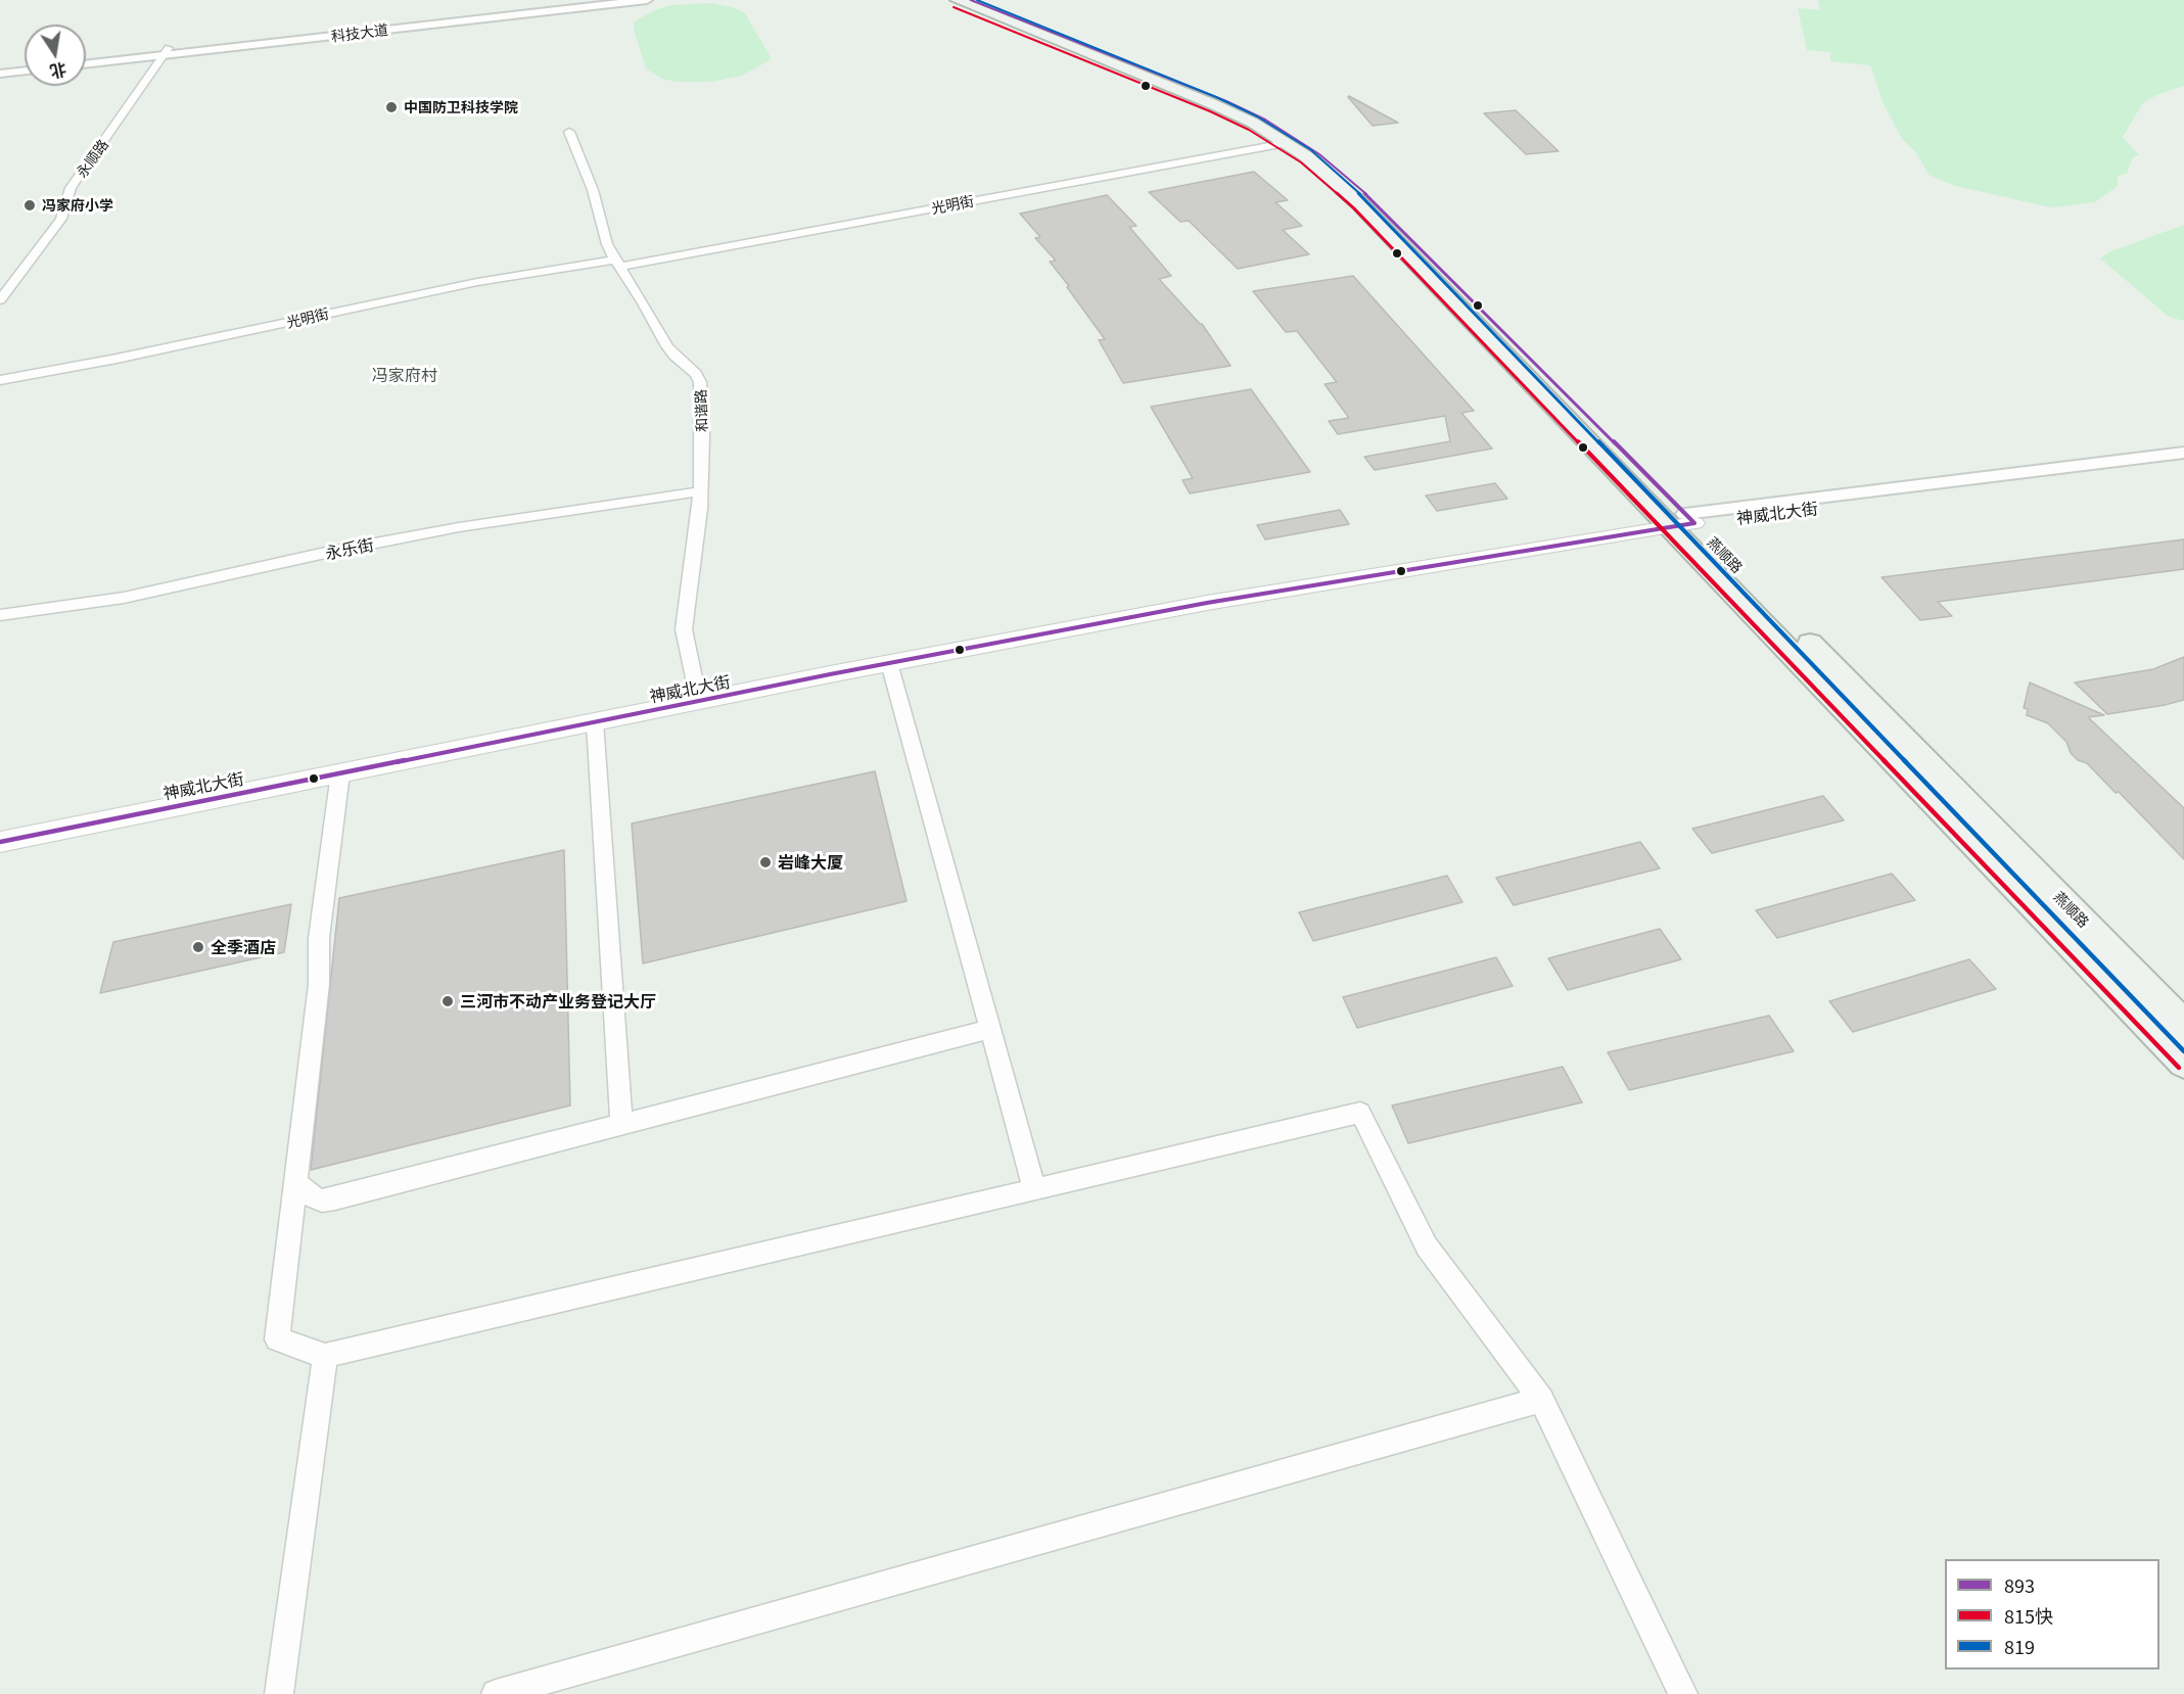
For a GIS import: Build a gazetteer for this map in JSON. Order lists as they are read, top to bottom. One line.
{"streets":{"main road":["神威北大街","燕顺路"],"street":["科技大道","永顺路","光明街","和谐路","永乐街"]},"crossings":[["科技大道","永顺路"],["光明街","和谐路"],["光明街","燕顺路"],["和谐路","神威北大街"],["和谐路","永乐街"],["神威北大街","燕顺路"]],"districts":["冯家府村"],"places":["中国防卫科技学院","冯家府小学","岩峰大厦","全季酒店","三河市不动产业务登记大厅"],"lines":["transit line 893","transit line 819","transit line 815快"],"legend":["893","815快","819"],"north":"bottom"}
